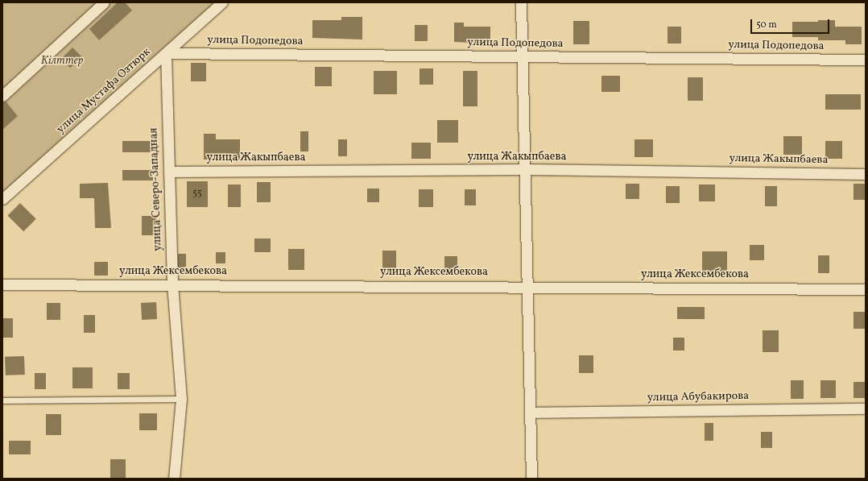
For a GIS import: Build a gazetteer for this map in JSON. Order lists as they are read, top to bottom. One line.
{"streets":{"street":["улица Подопедова","улица Мустафа Озтюрк","улица Жакыпбаева","улица Северо-Западная","улица Жексембекова","улица Абубакирова"]},"crossings":[["улица Подопедова","улица Мустафа Озтюрк"],["улица Подопедова","улица Северо-Западная"],["улица Мустафа Озтюрк","улица Северо-Западная"],["улица Жакыпбаева","улица Северо-Западная"],["улица Северо-Западная","улица Жексембекова"]],"parks":["Кілттер"],"house_numbers":["55"],"scale_bar":"50 m"}
